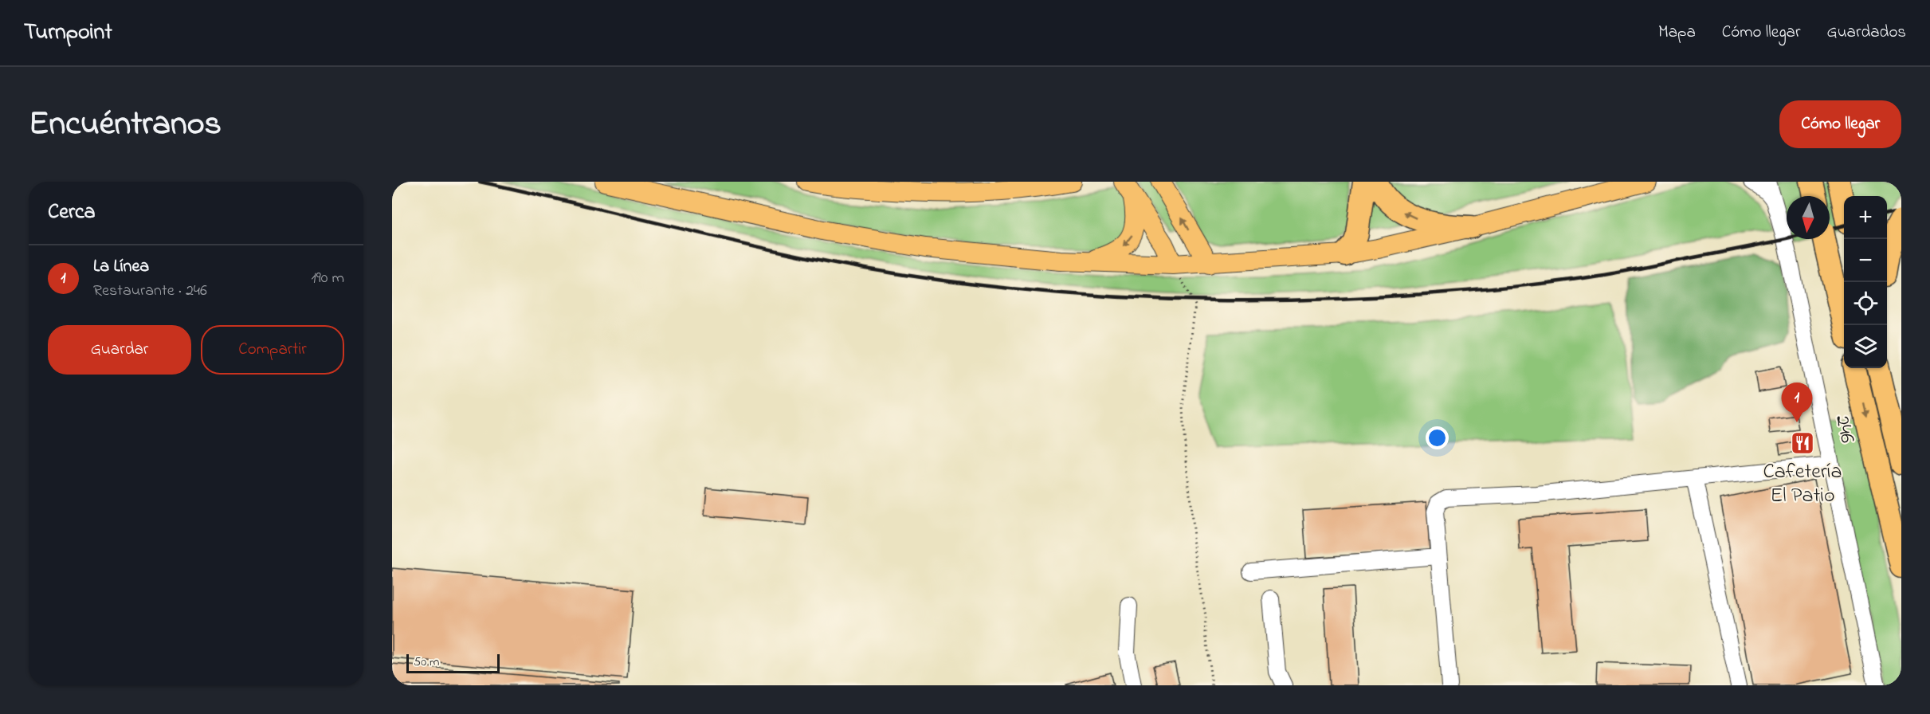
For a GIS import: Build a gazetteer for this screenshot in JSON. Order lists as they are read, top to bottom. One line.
{"streets":{"street":["246"]},"places":{"restaurant":["Cafetería El Patio"]},"scale_bar":"50 m","north":"bottom","page":{"header":"Turnpoint","nav":["Mapa","Cómo llegar","Guardados"],"title":"Encuéntranos","buttons":["Cómo llegar",["Guardar","Compartir"]],"heading":"Cerca","map_buttons":["+","−"],"list":[{"mark":"1","name":"La Línea","note":"Restaurante · 246","value":"190 m"}],"pins":"1","scale":"50 m"}}
